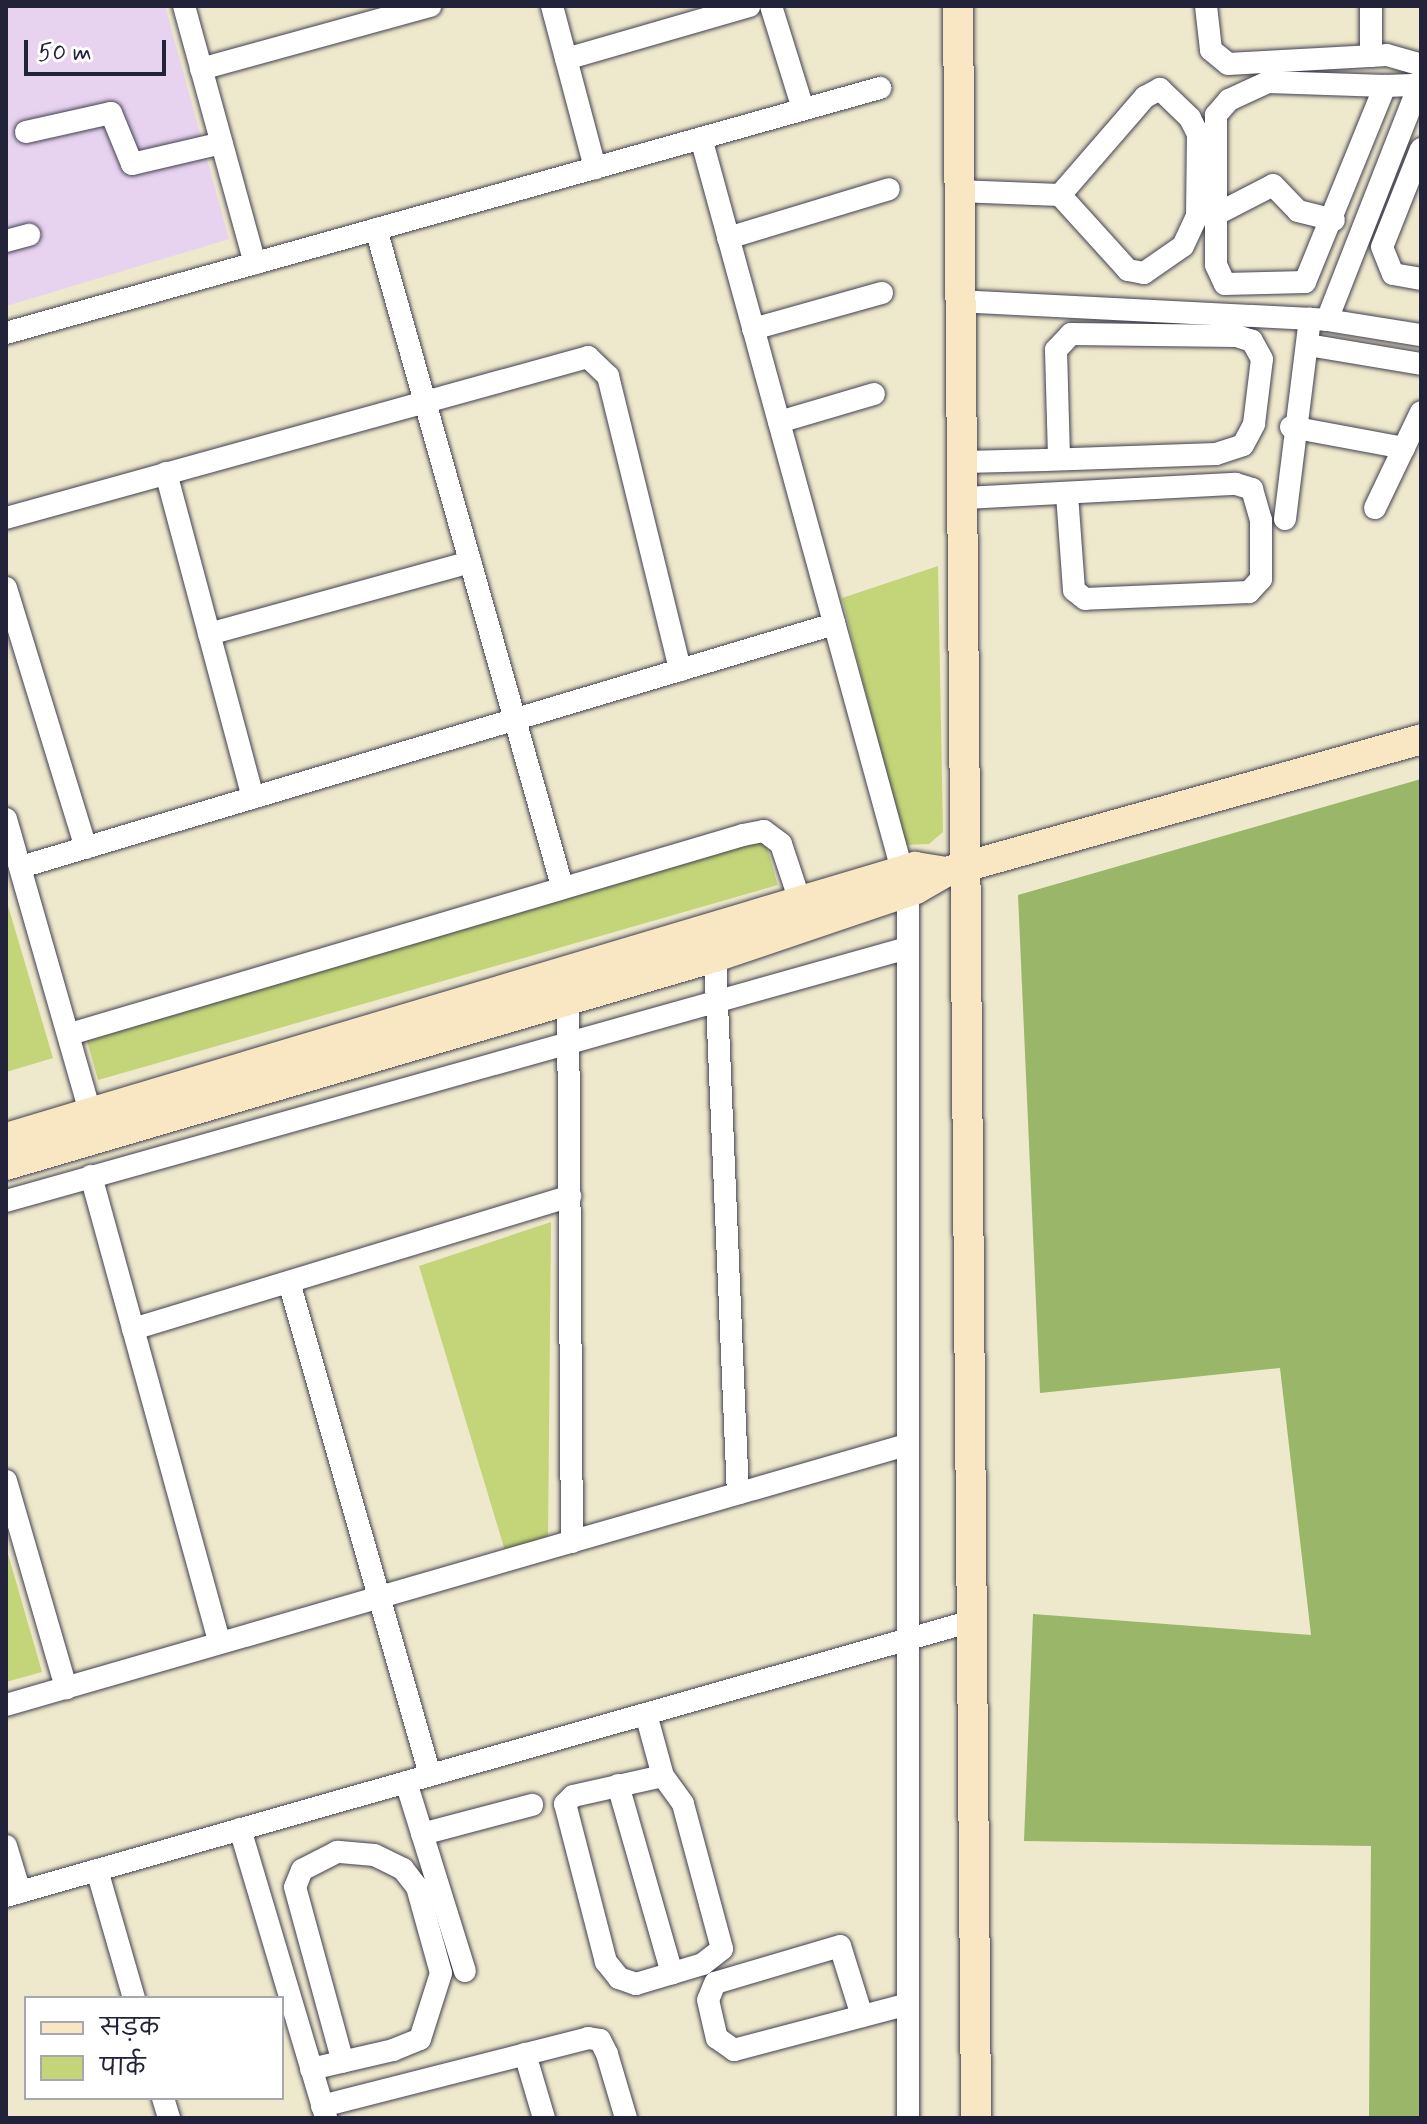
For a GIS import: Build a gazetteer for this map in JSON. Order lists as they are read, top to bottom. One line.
{"legend":["सड़क","पार्क"],"scale_bar":"50 m"}
